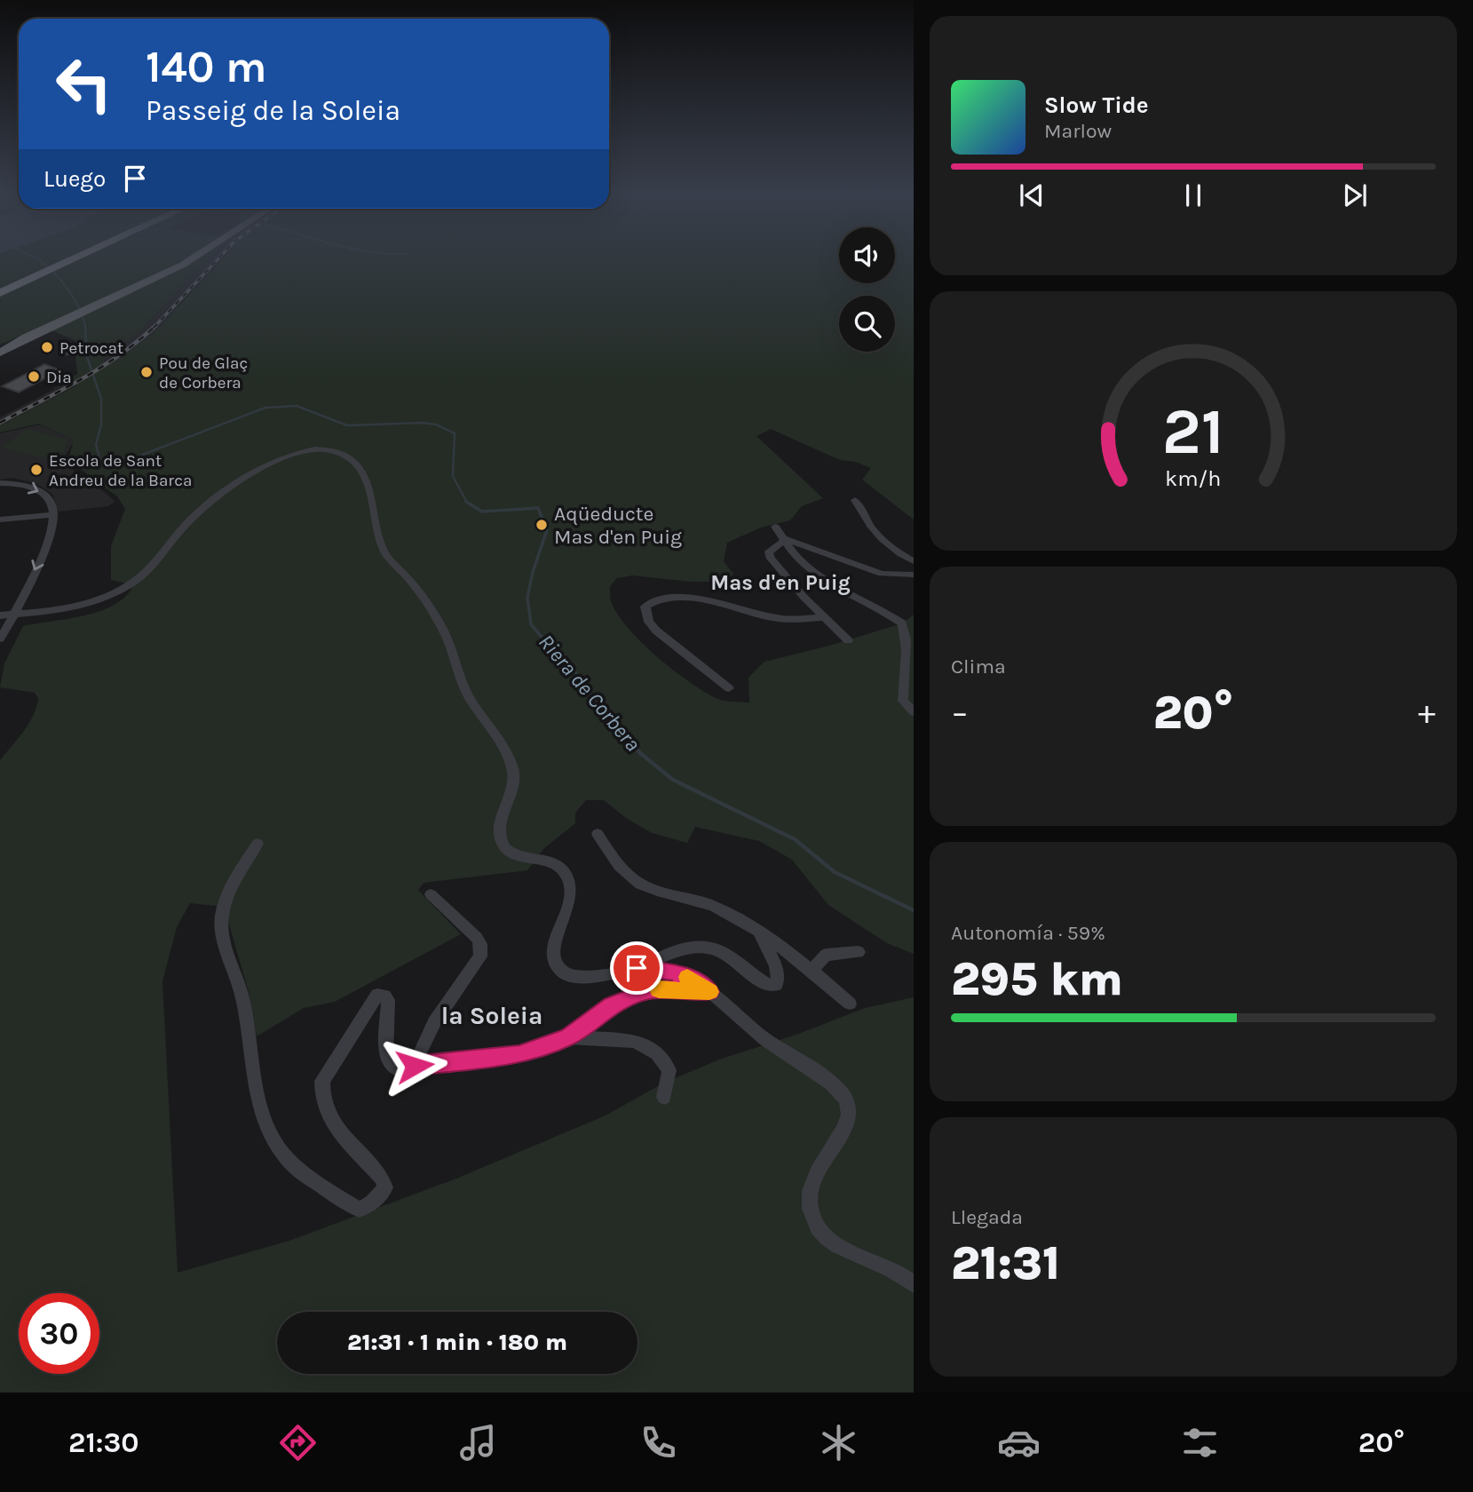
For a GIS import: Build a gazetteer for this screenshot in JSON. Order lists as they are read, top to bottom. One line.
{"districts":["Mas d'en Puig","la Soleia"],"water":["Riera de Corbera"],"places":["Petrocat","Pou de Glaç de Corbera","Dia","Escola de Sant Andreu de la Barca","Aqüeducte Mas d'en Puig"],"page":{"turn":["140 m","Passeig de la Soleia"],"song":["Slow Tide","Marlow"],"then":"Luego","tile":["Clima",["Autonomía · 59%","295 km"],["Llegada","21:31"]],"heat":["−","20°","+"],"limit":"30","trip":"21:31 · 1 min · 180 m","tabs":["21:30","20°"],"gauge":["21","km/h"]}}
